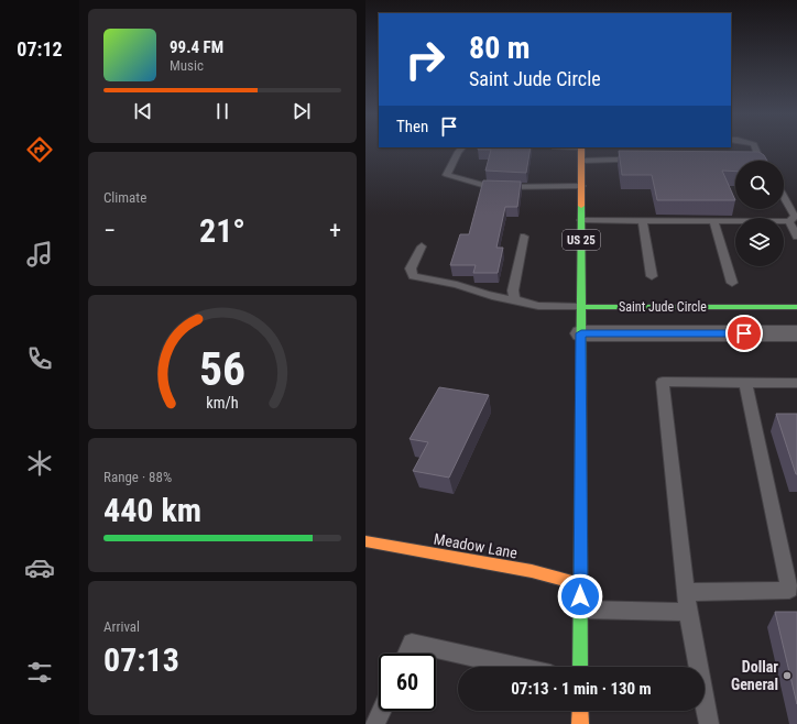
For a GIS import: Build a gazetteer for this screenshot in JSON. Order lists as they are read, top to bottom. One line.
{"streets":{"main road":["US 25","Saint Jude Circle","Meadow Lane"]},"crossings":[["US 25","Saint Jude Circle"],["US 25","Meadow Lane"]],"places":["Dollar General"],"page":{"tabs":"07:12","turn":["80 m","Saint Jude Circle"],"song":["99.4 FM","Music"],"then":"Then","tile":["Climate",["Range · 88%","440 km"],["Arrival","07:13"]],"heat":["−","21°","+"],"limit":"60","trip":"07:13 · 1 min · 130 m","gauge":["56","km/h"]}}
